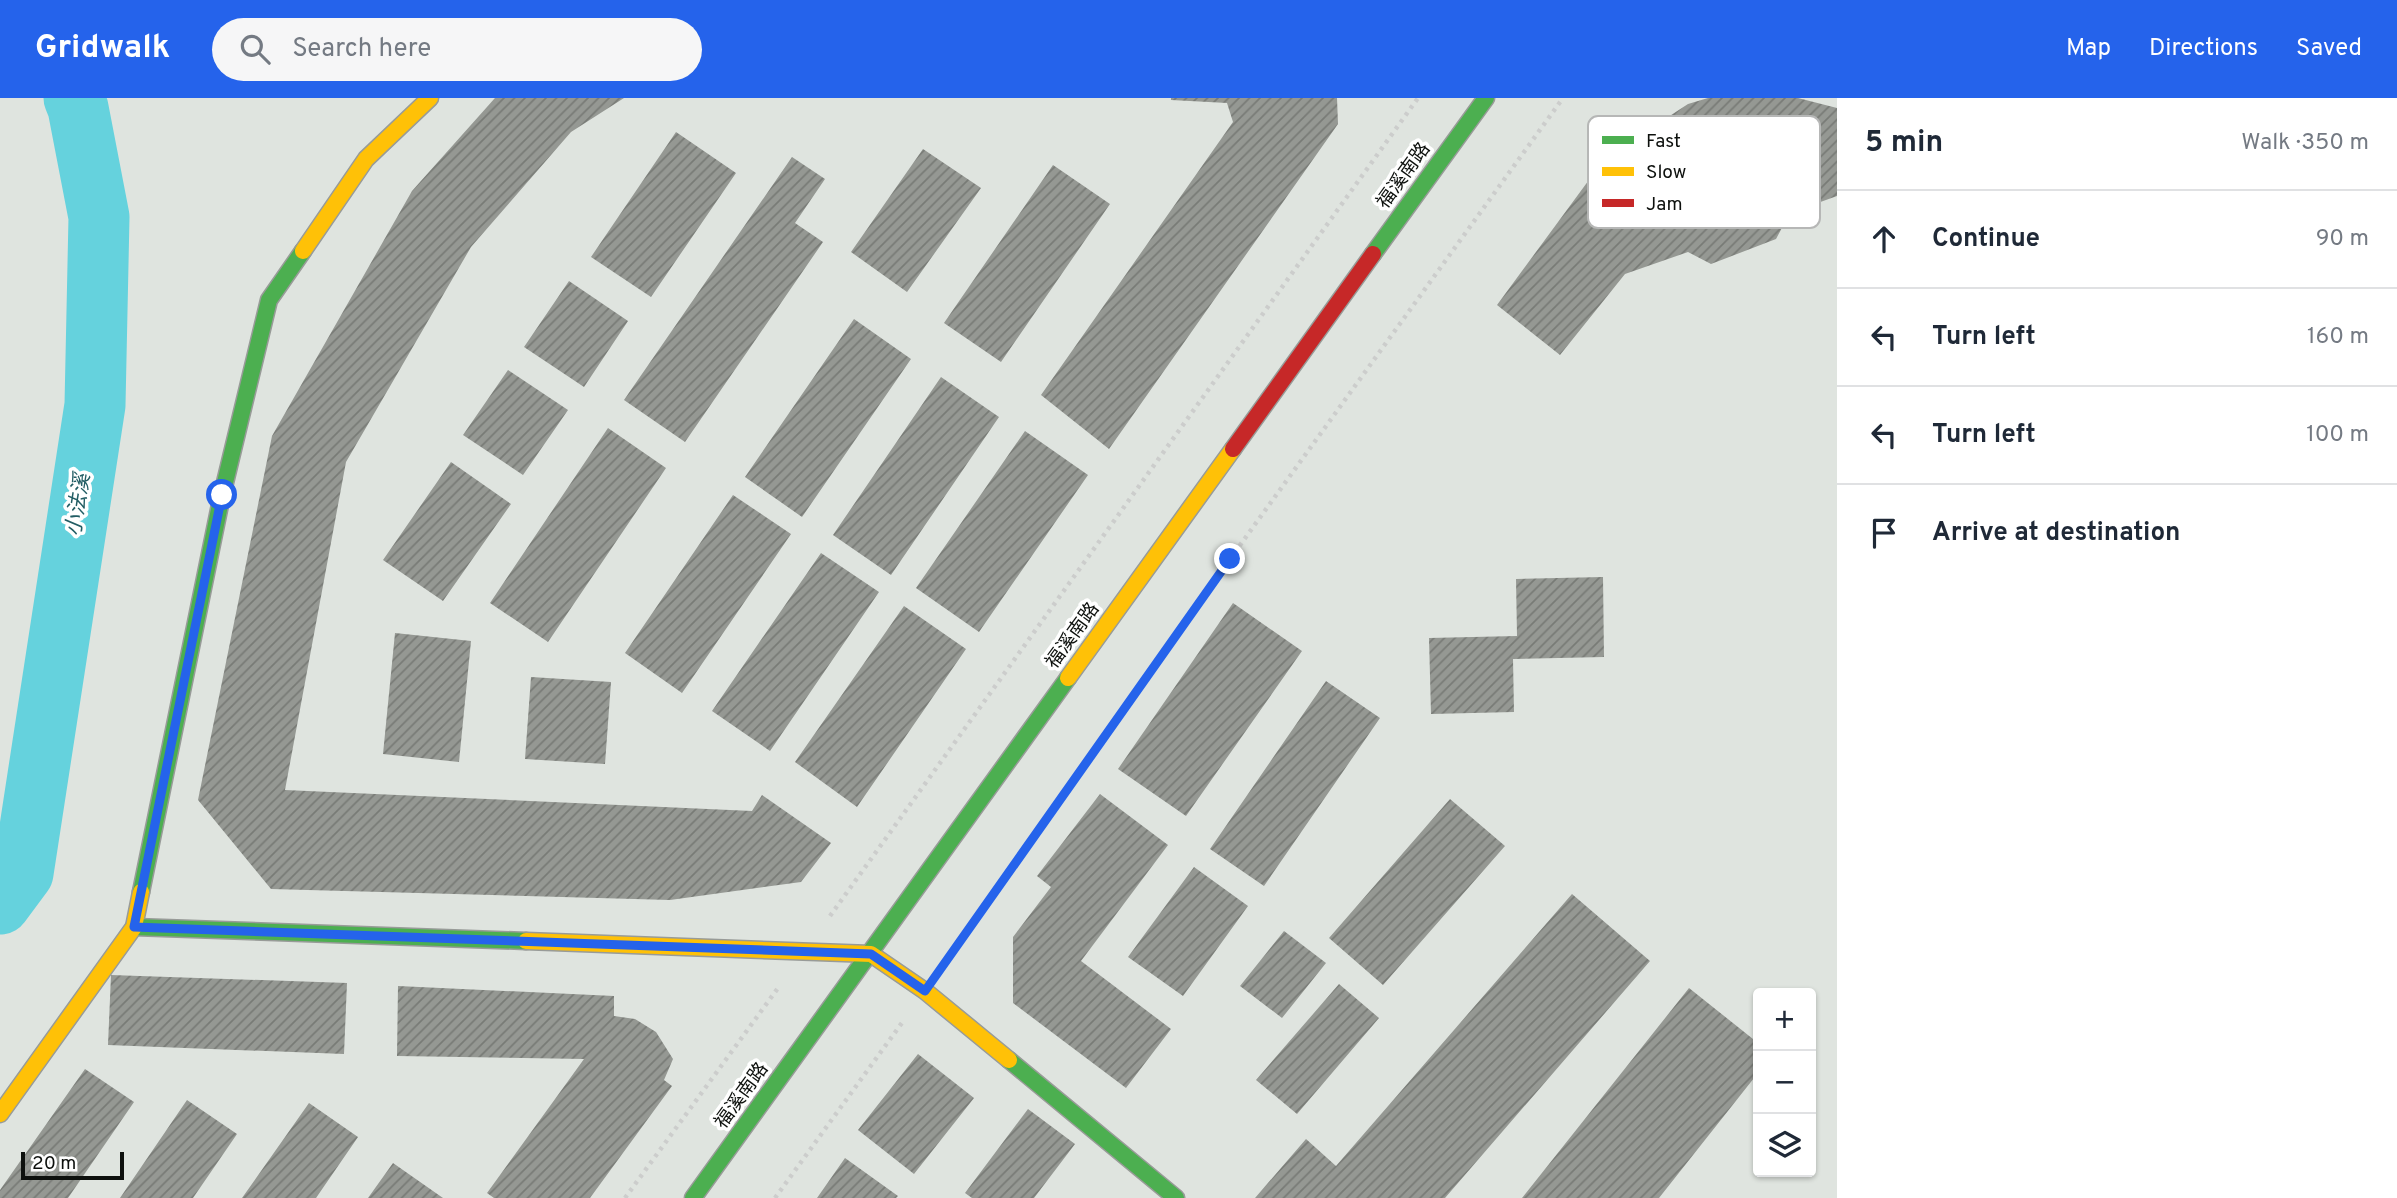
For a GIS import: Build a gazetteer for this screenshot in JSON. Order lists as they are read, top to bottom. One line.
{"streets":{"street":["福溪南路"]},"water":["小法溪"],"legend":["Fast","Slow","Jam"],"scale_bar":"20 m","page":{"header":"Gridwalk","search":"Search here","nav":["Map","Directions","Saved"],"heading":["5 min","Walk · 350 m"],"list":[["Continue","90 m"],["Turn left","160 m"],["Turn left","100 m"],"Arrive at destination"],"map_buttons":["+","−"],"scale":"20 m"}}
